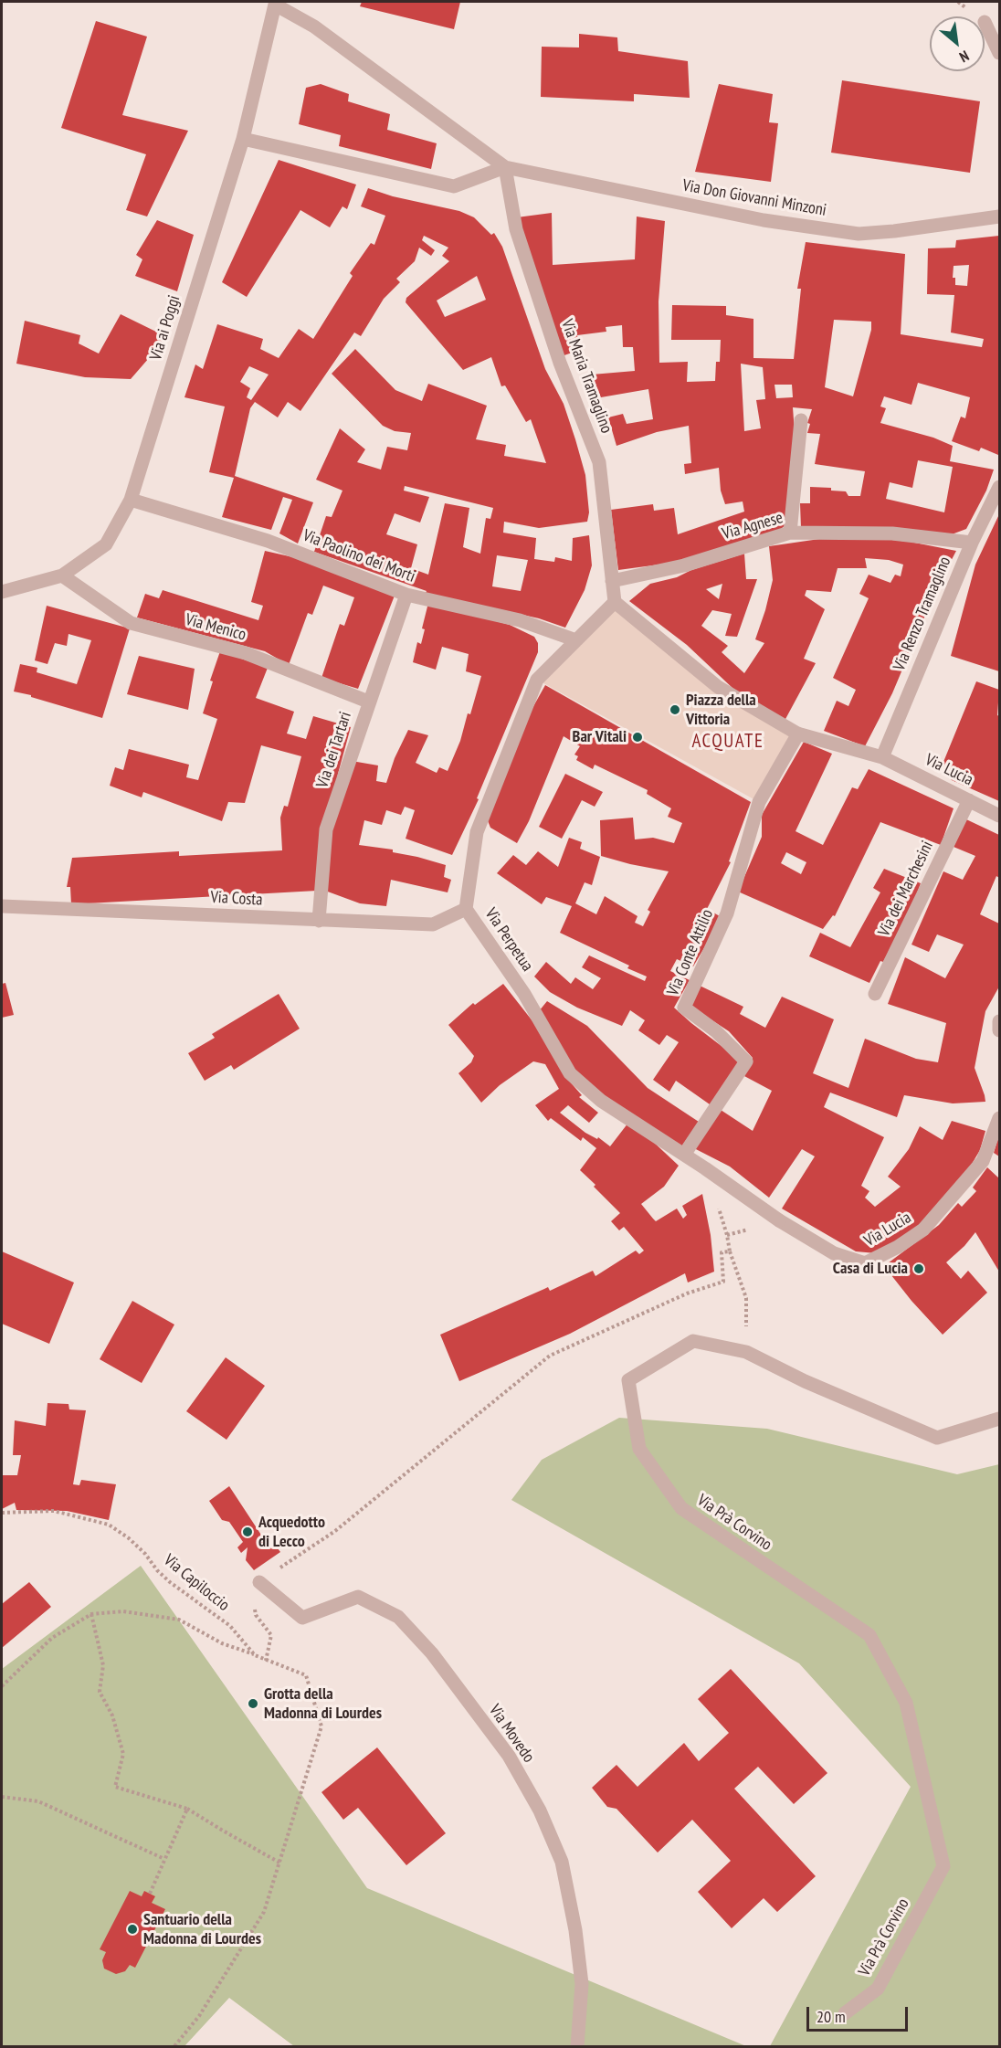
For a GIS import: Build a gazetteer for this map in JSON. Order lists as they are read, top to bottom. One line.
{"streets":{"street":["Via Don Giovanni Minzoni","Via ai Poggi","Via Maria Tramaglino","Via Agnese","Via Paolino dei Morti","Via Renzo Tramaglino","Via Menico","Via dei Tartari","Via Lucia","Via dei Marchesini","Via Costa","Via Perpetua","Via Conte Attilio","Via Prà Corvino","Via Movedo"],"path":["Via Capiloccio"]},"crossings":[["Via Don Giovanni Minzoni","Via ai Poggi"],["Via Don Giovanni Minzoni","Via Maria Tramaglino"],["Via ai Poggi","Via Paolino dei Morti"],["Via ai Poggi","Via Menico"],["Via Maria Tramaglino","Via Agnese"],["Via Maria Tramaglino","Via Perpetua"],["Via Agnese","Via Renzo Tramaglino"],["Via Paolino dei Morti","Via dei Tartari"],["Via Paolino dei Morti","Via Perpetua"],["Via Renzo Tramaglino","Via Lucia"],["Via Menico","Via dei Tartari"],["Via dei Tartari","Via Costa"],["Via Lucia","Via dei Marchesini"],["Via Lucia","Via Perpetua"],["Via Costa","Via Perpetua"],["Via Perpetua","Via Conte Attilio"],["Via Capiloccio","Via Movedo"]],"districts":["ACQUATE"],"places":["Piazza della Vittoria","Bar Vitali","Casa di Lucia","Acquedotto di Lecco","Grotta della Madonna di Lourdes","Santuario della Madonna di Lourdes"],"scale_bar":"20 m","north":"bottom right"}
